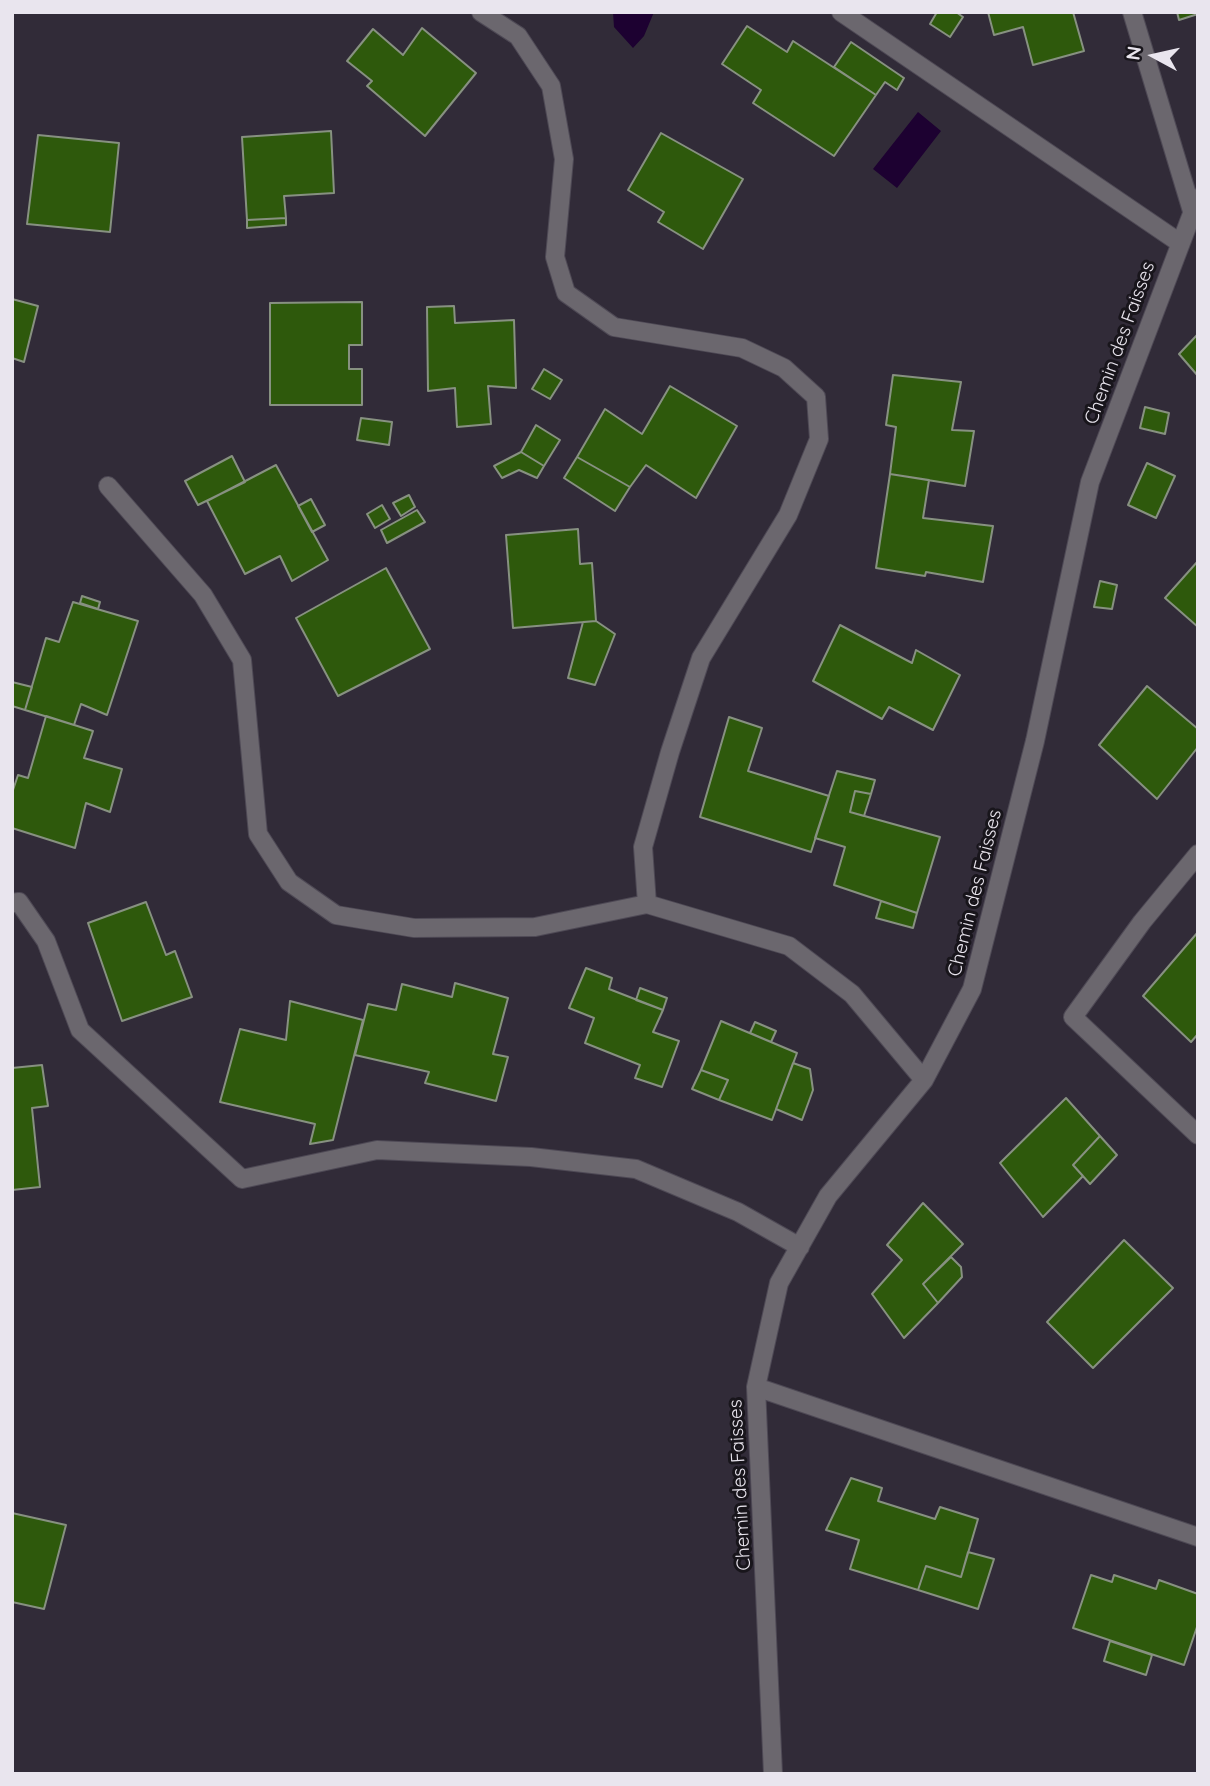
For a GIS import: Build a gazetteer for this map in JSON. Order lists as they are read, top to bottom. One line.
{"streets":{"street":["Chemin des Faisses"]},"north":"left"}
